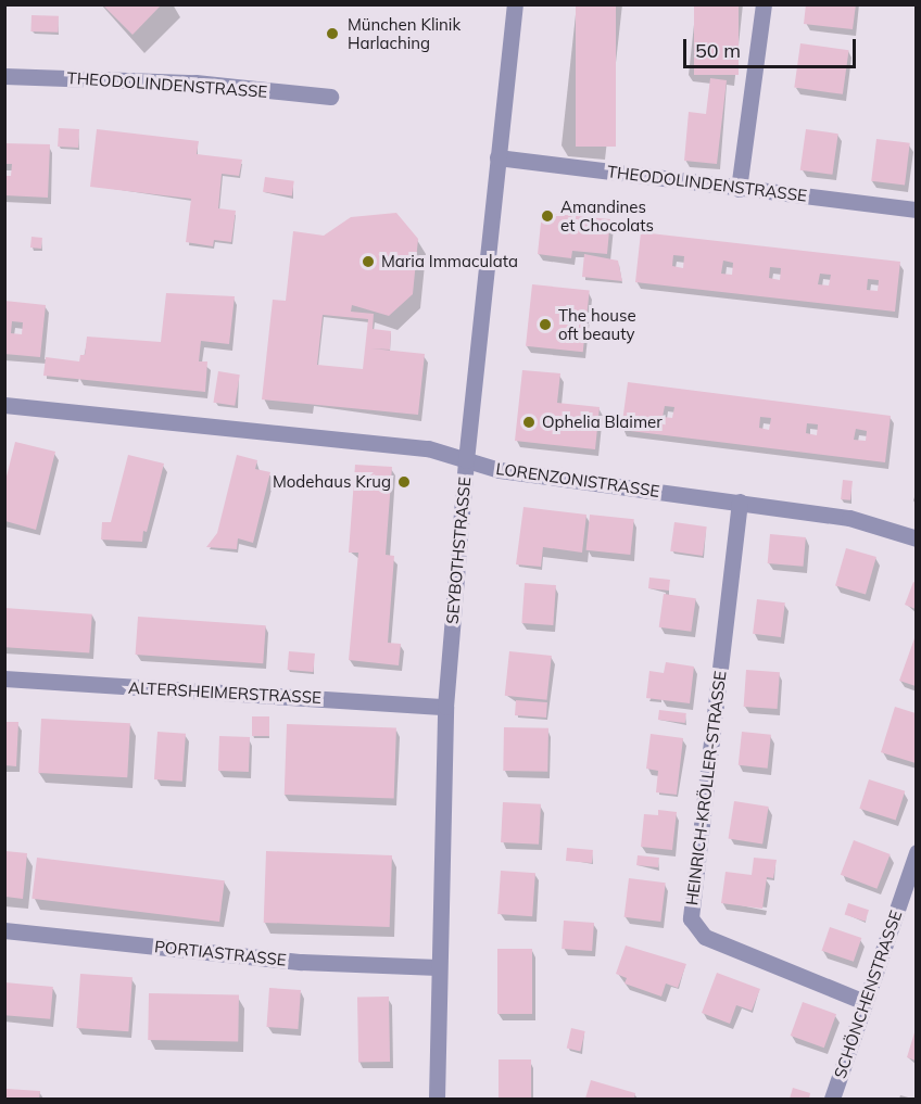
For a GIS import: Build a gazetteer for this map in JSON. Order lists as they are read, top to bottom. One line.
{"streets":{"street":["THEODOLINDENSTRASSE","LORENZONISTRASSE","SEYBOTHSTRASSE","ALTERSHEIMERSTRASSE","HEINRICH-KRÖLLER-STRASSE","PORTIASTRASSE","SCHÖNCHENSTRASSE"]},"crossings":[["THEODOLINDENSTRASSE","SEYBOTHSTRASSE"],["LORENZONISTRASSE","SEYBOTHSTRASSE"],["LORENZONISTRASSE","HEINRICH-KRÖLLER-STRASSE"],["SEYBOTHSTRASSE","ALTERSHEIMERSTRASSE"],["SEYBOTHSTRASSE","PORTIASTRASSE"],["HEINRICH-KRÖLLER-STRASSE","SCHÖNCHENSTRASSE"]],"places":["München Klinik Harlaching","Amandines et Chocolats","Maria Immaculata","The house oft beauty","Ophelia Blaimer","Modehaus Krug"],"scale_bar":"50 m"}
